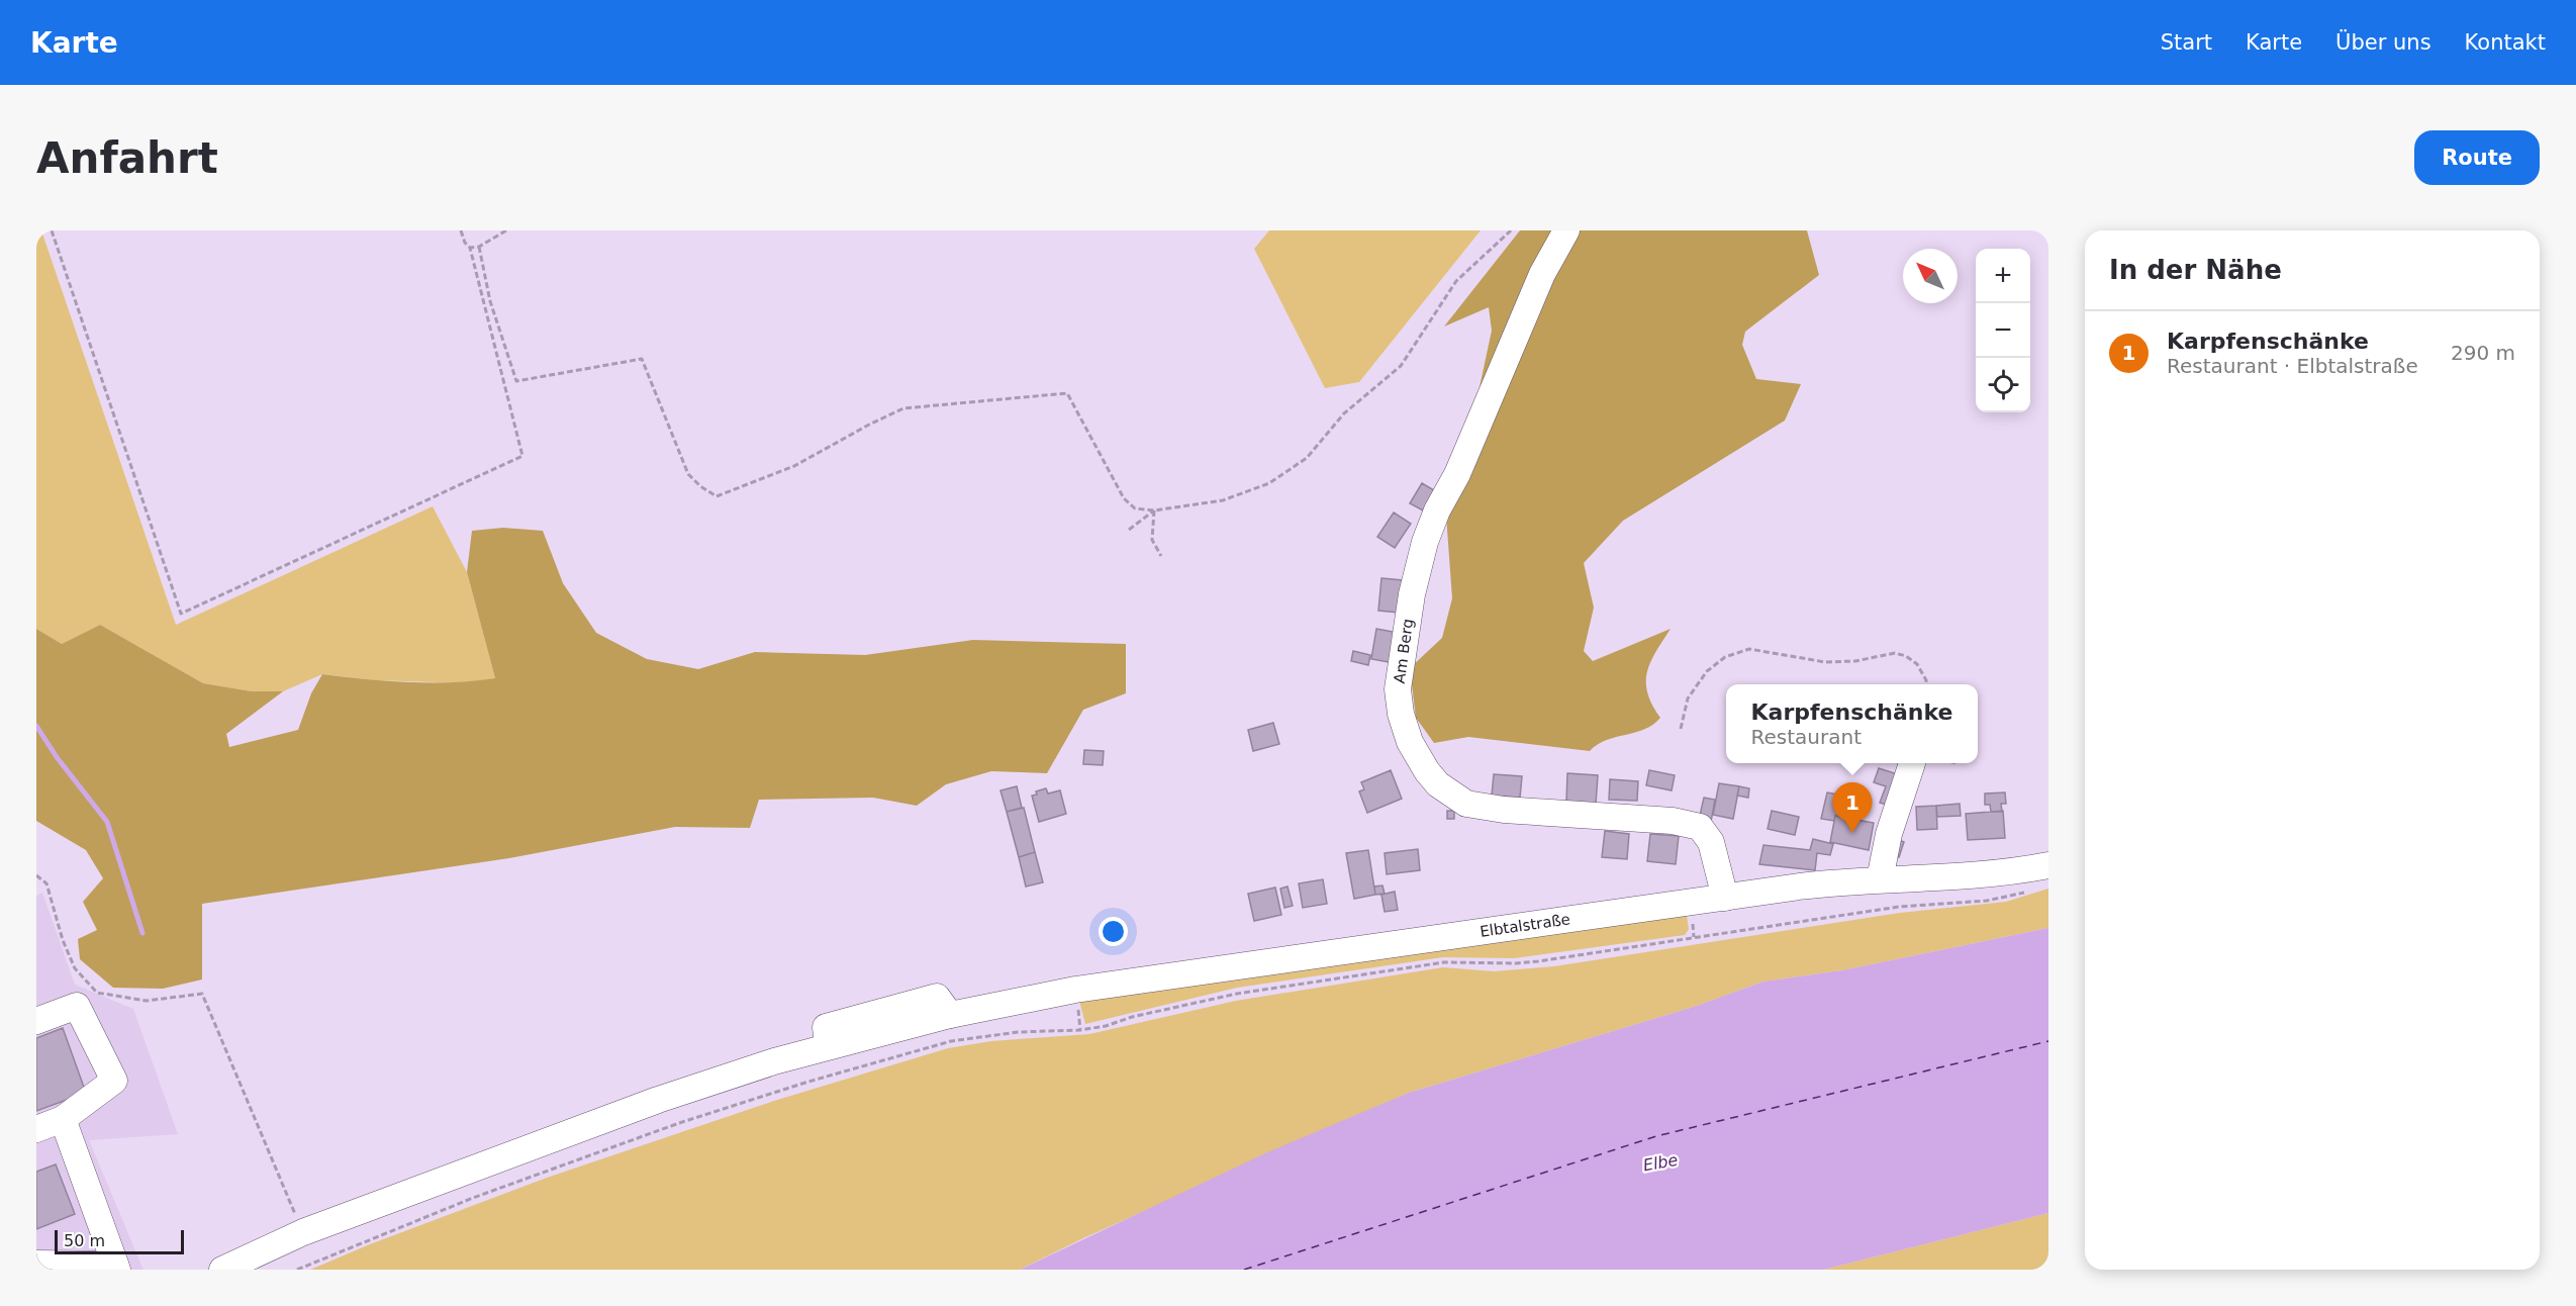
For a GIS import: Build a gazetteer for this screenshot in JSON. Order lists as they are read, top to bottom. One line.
{"streets":{"street":["Am Berg","Elbtalstraße"]},"crossings":[["Am Berg","Elbtalstraße"]],"water":["Elbe"],"scale_bar":"50 m","north":"top left","page":{"header":"Karte","nav":["Start","Karte","Über uns","Kontakt"],"buttons":"Route","title":"Anfahrt","heading":"In der Nähe","map_buttons":["+","−"],"list":[{"mark":"1","name":"Karpfenschänke","note":"Restaurant · Elbtalstraße","value":"290 m"}],"popup":["Karpfenschänke","Restaurant"],"pins":"1","scale":"50 m"}}
